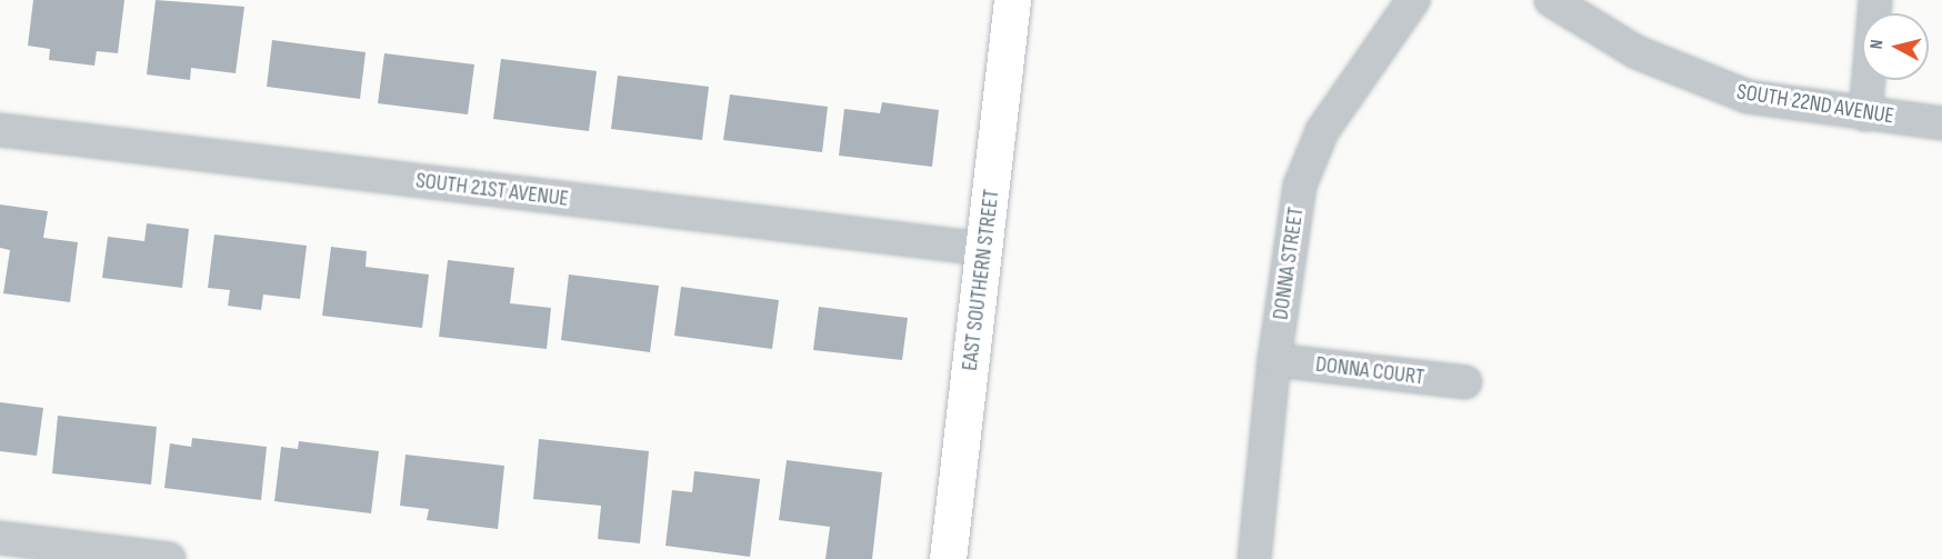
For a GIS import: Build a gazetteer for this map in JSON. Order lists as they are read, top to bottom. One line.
{"streets":{"street":["SOUTH 22ND AVENUE","SOUTH 21ST AVENUE","DONNA STREET","EAST SOUTHERN STREET","DONNA COURT"]},"crossings":[["SOUTH 21ST AVENUE","EAST SOUTHERN STREET"],["DONNA STREET","DONNA COURT"]],"north":"left"}
